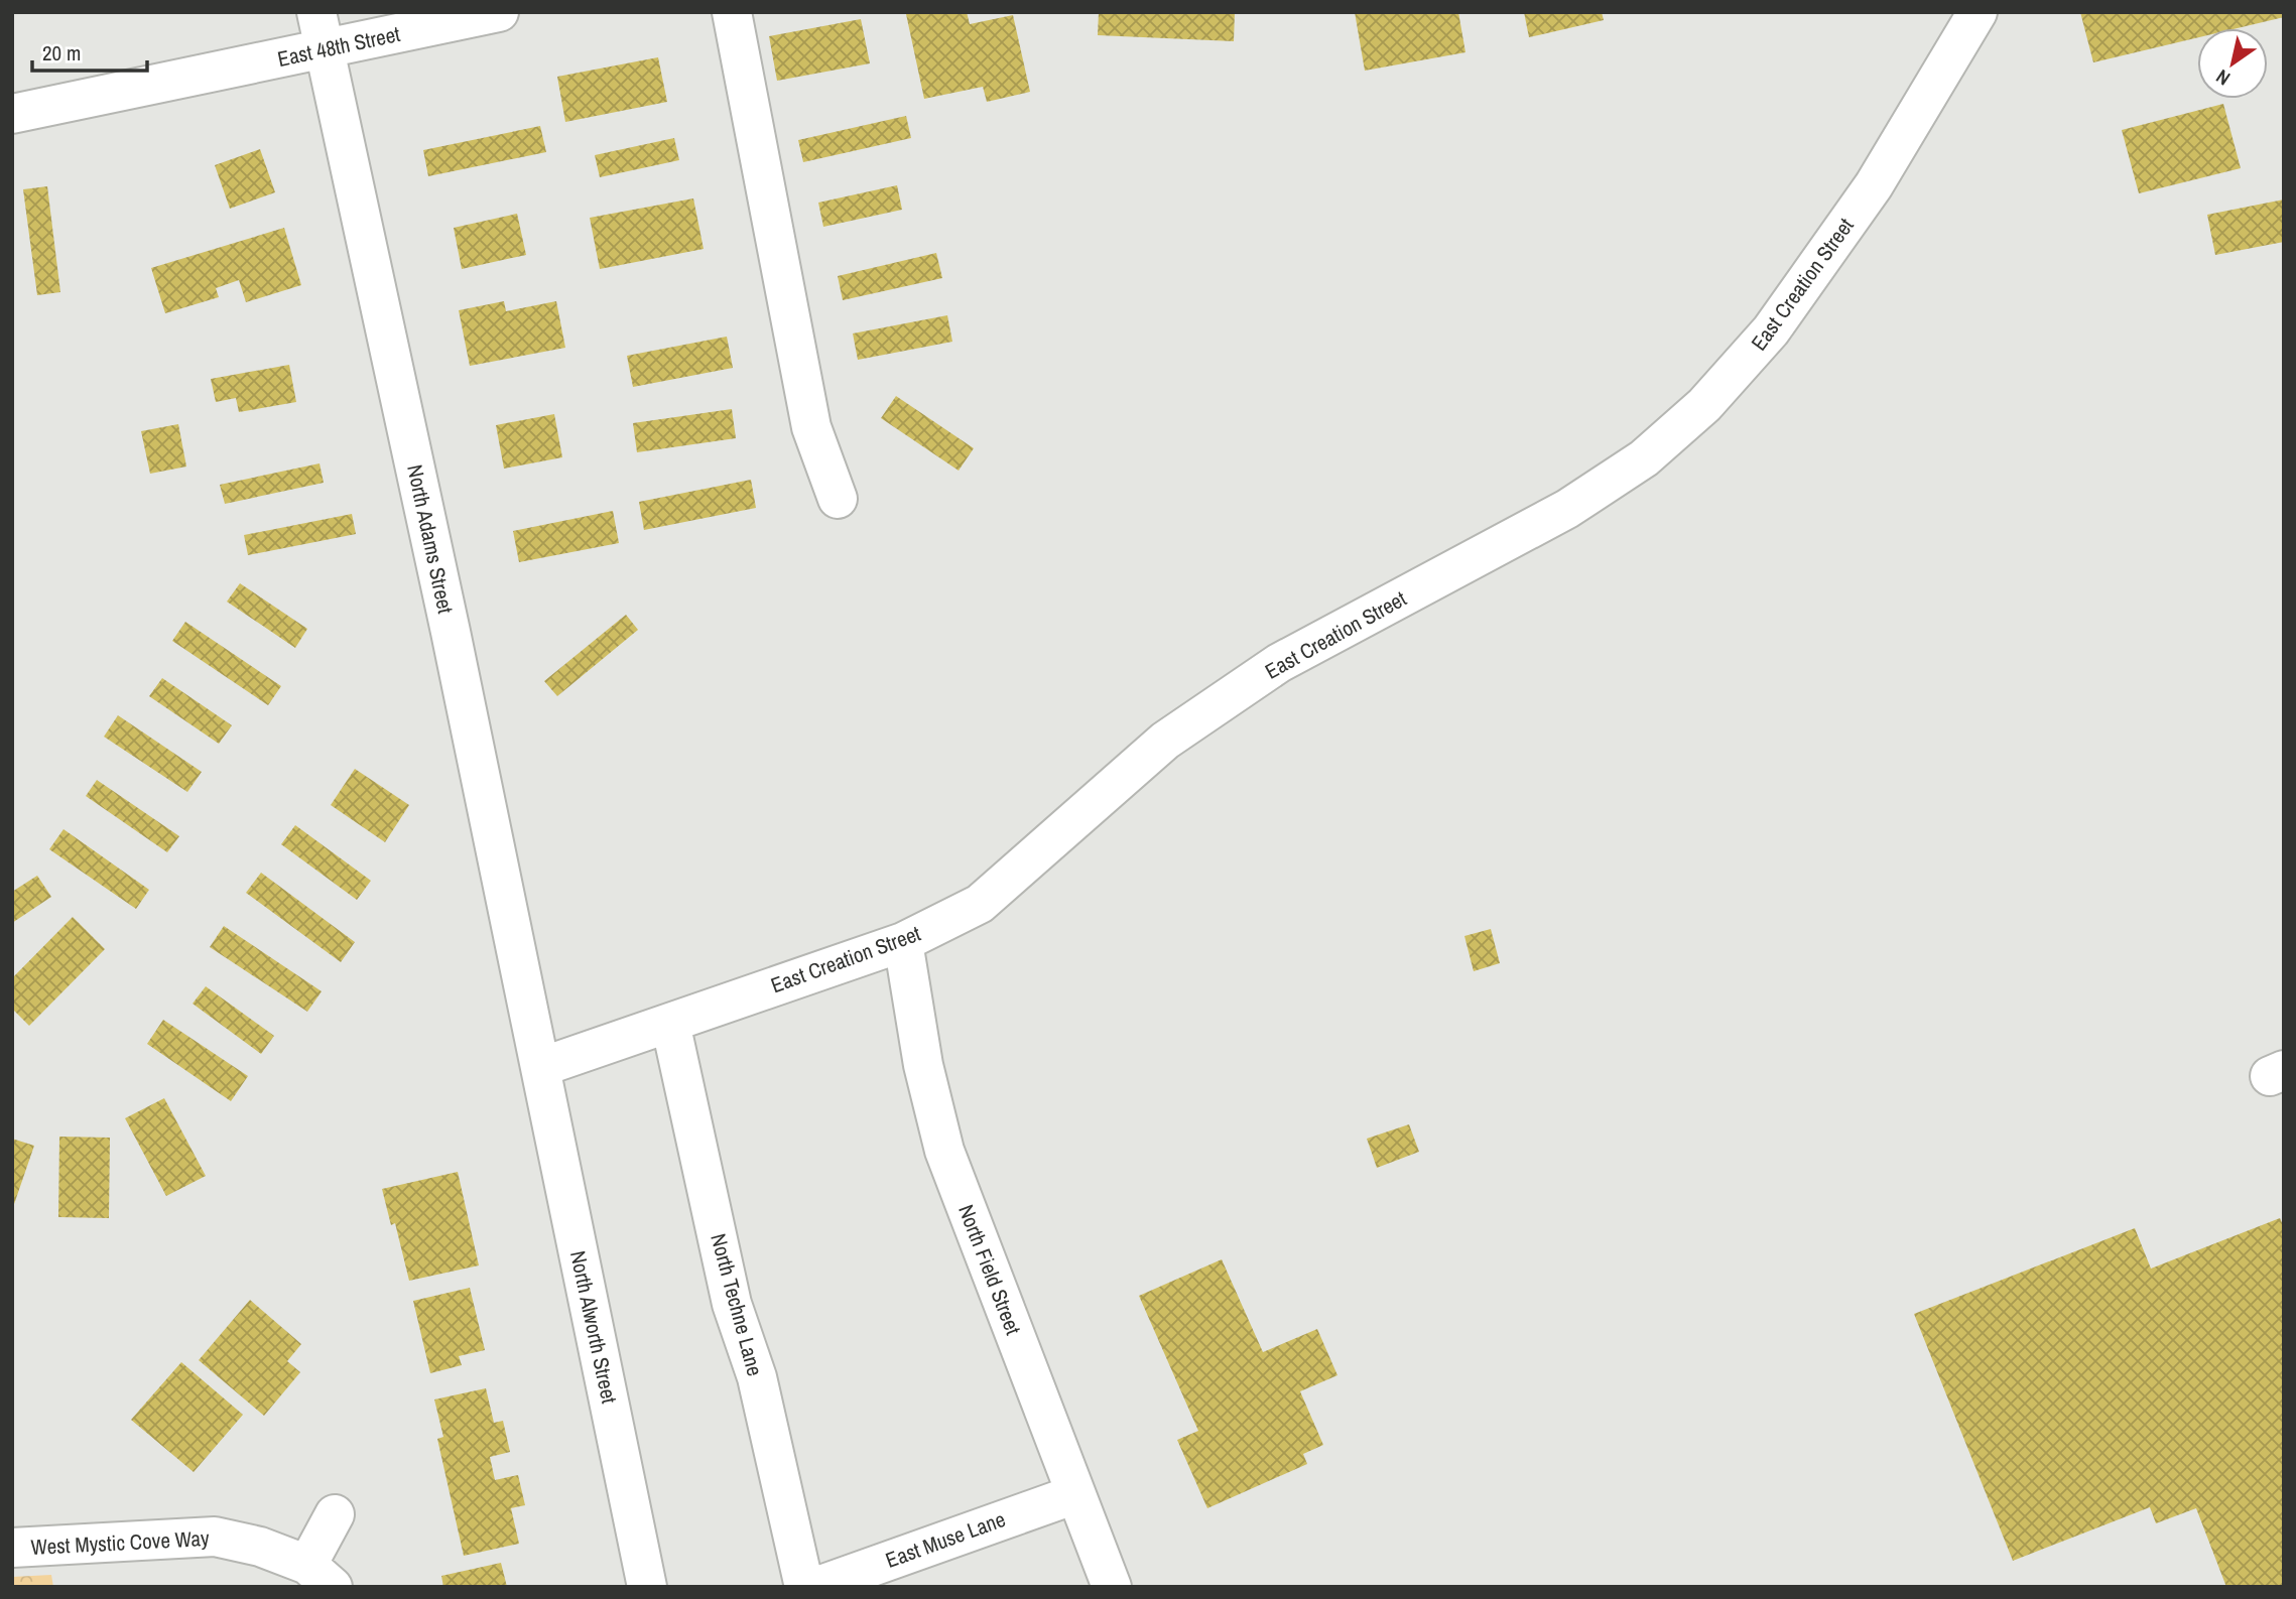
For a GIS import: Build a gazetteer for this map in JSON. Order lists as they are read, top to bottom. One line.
{"streets":{"street":["East 48th Street","East Creation Street","North Adams Street","North Field Street","North Techne Lane","North Alworth Street","East Muse Lane","West Mystic Cove Way"]},"crossings":[["East 48th Street","North Adams Street"],["East Creation Street","North Adams Street"],["East Creation Street","North Field Street"],["East Creation Street","North Techne Lane"],["East Creation Street","North Alworth Street"],["North Adams Street","North Alworth Street"],["North Field Street","East Muse Lane"]],"scale_bar":"20 m","north":"bottom left"}
